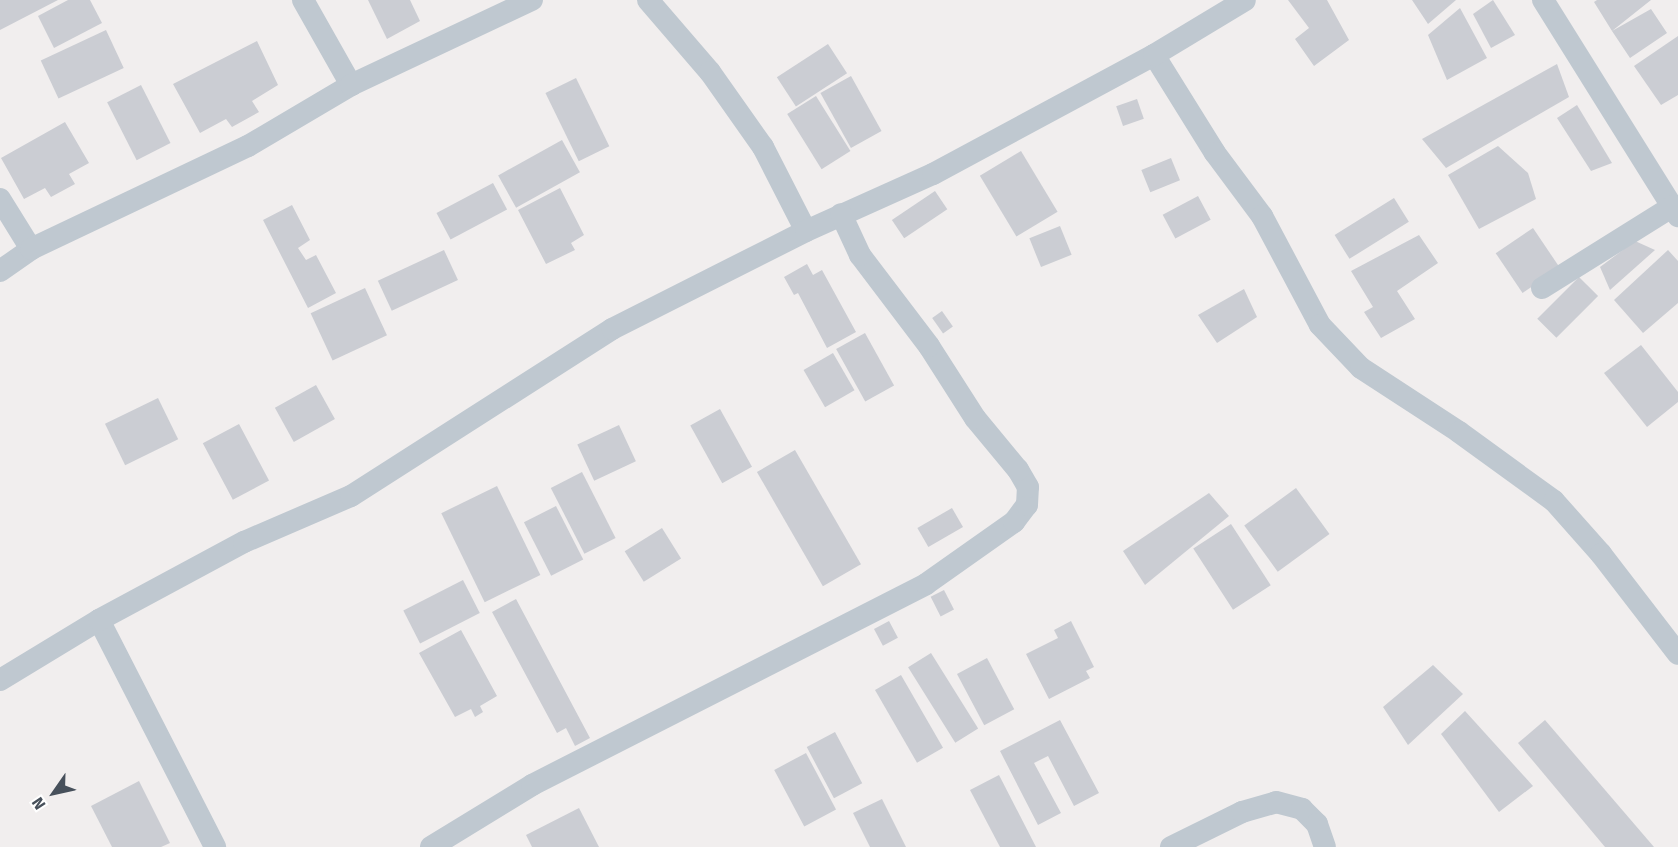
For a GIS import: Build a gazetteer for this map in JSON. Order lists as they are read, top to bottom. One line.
{"north":"bottom left"}
